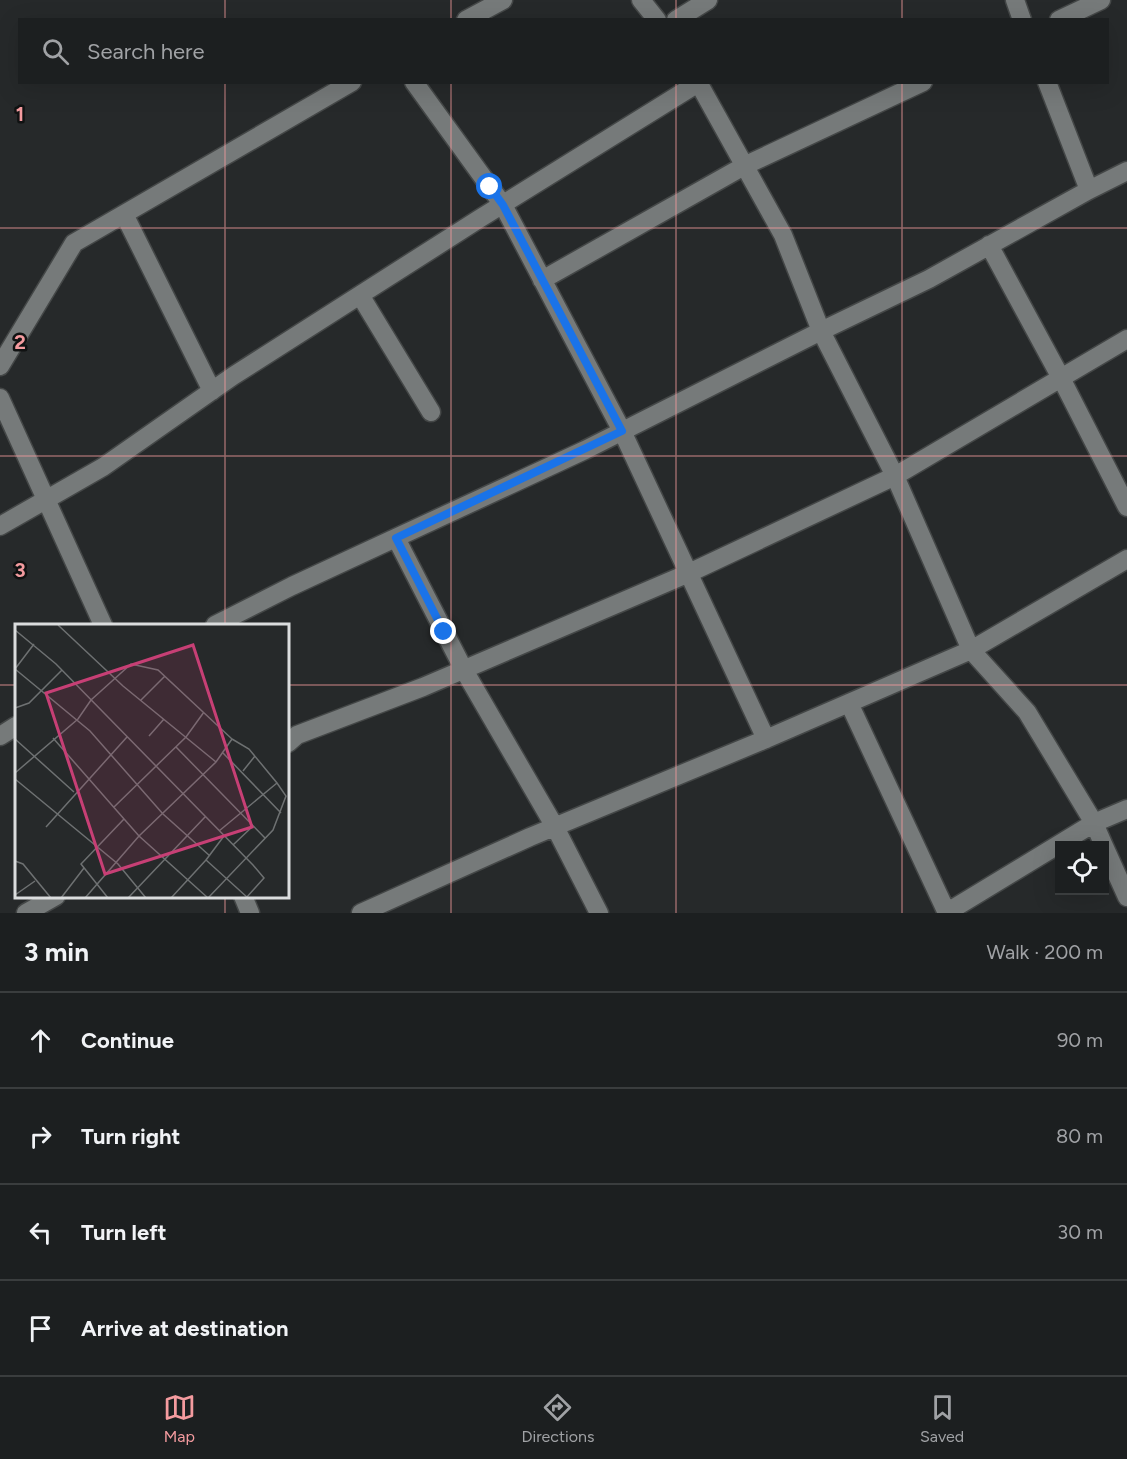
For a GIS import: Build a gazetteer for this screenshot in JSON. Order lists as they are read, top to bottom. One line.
{"page":{"search":"Search here","heading":["3 min","Walk · 200 m"],"list":[["Continue","90 m"],["Turn right","80 m"],["Turn left","30 m"],"Arrive at destination"],"nav":["Map","Directions","Saved"]},"grid":{"rows":["1","2","3"]}}
